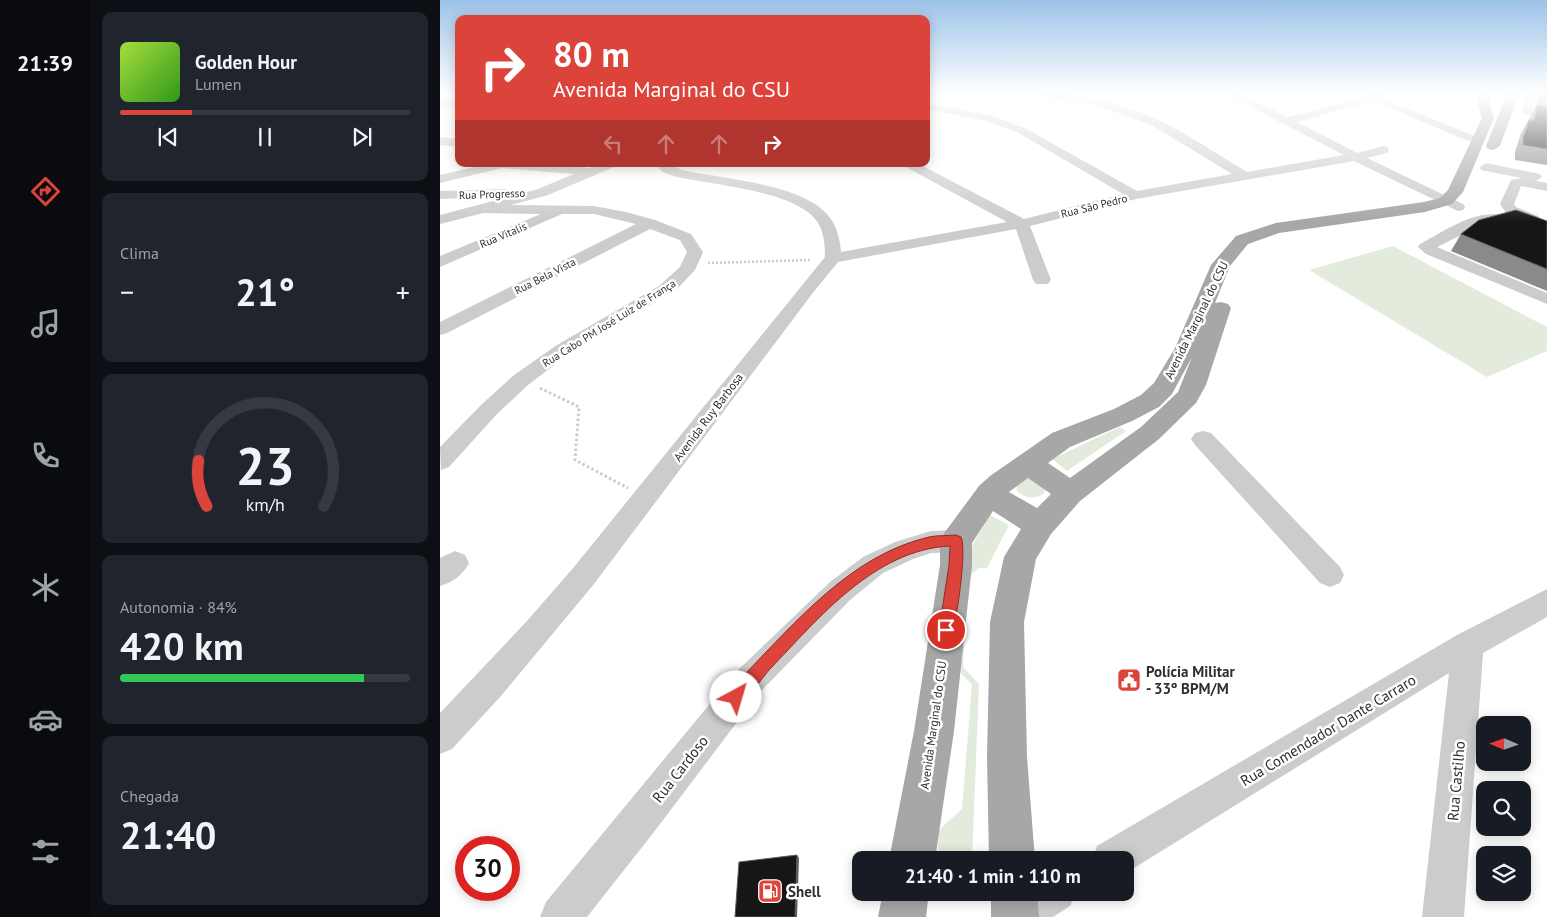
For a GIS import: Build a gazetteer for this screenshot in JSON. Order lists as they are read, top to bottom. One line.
{"streets":{"main road":["Avenida Marginal do CSU"],"street":["Rua Progresso","Rua São Pedro","Rua Vitalis","Rua Bela Vista","Rua Cabo PM José Luíz de França","Avenida Ruy Barbosa","Rua Comendador Dante Carraro","Rua Cardoso","Rua Castilho"]},"crossings":[["Rua São Pedro","Avenida Ruy Barbosa"],["Avenida Marginal do CSU","Rua Cardoso"],["Rua Comendador Dante Carraro","Rua Castilho"]],"places":{"public building":["Polícia Militar - 33º BPM/M"],"fuel station":["Shell"]},"north":"left","page":{"tabs":"21:39","turn":["80 m","Avenida Marginal do CSU"],"song":["Golden Hour","Lumen"],"tile":["Clima",["Autonomia · 84%","420 km"],["Chegada","21:40"]],"heat":["−","21°","+"],"limit":"30","trip":"21:40 · 1 min · 110 m","gauge":["23","km/h"]}}
